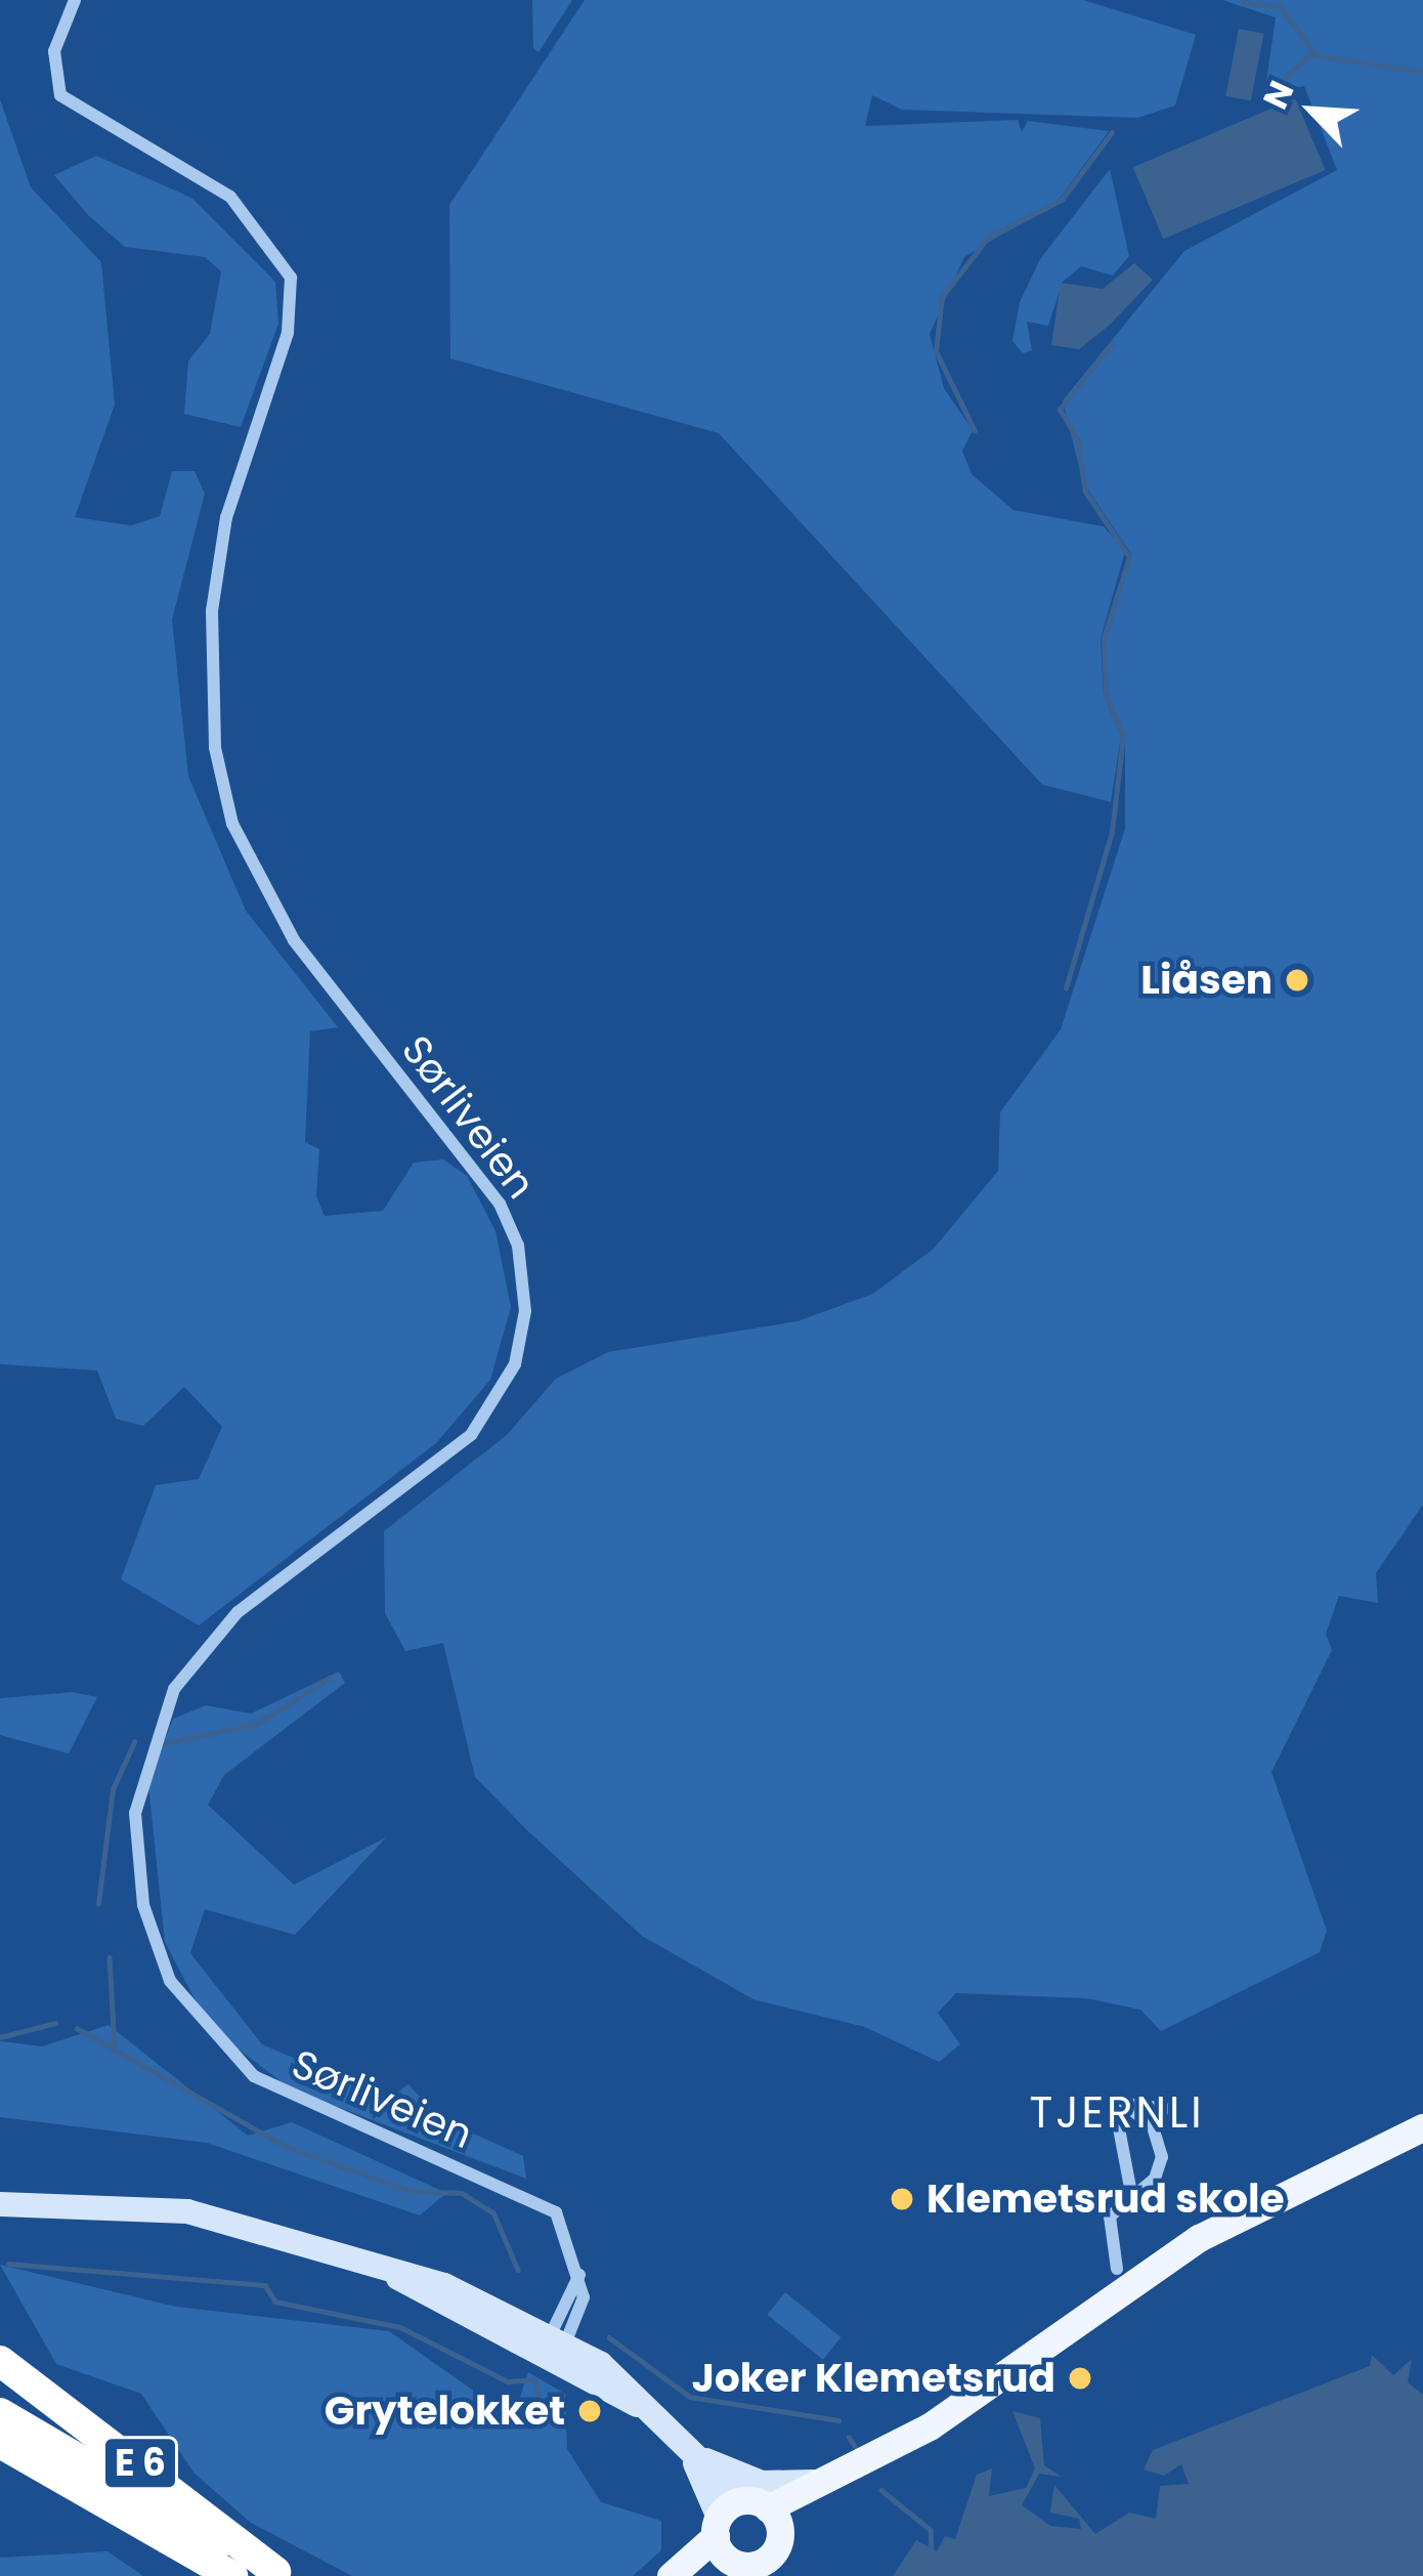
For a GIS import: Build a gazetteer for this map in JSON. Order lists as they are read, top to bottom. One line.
{"streets":{"highway":["E 6"],"street":["Sørliveien"]},"districts":["TJERNLI"],"places":["Liåsen","Klemetsrud skole","Joker Klemetsrud","Grytelokket"],"north":"top left"}
